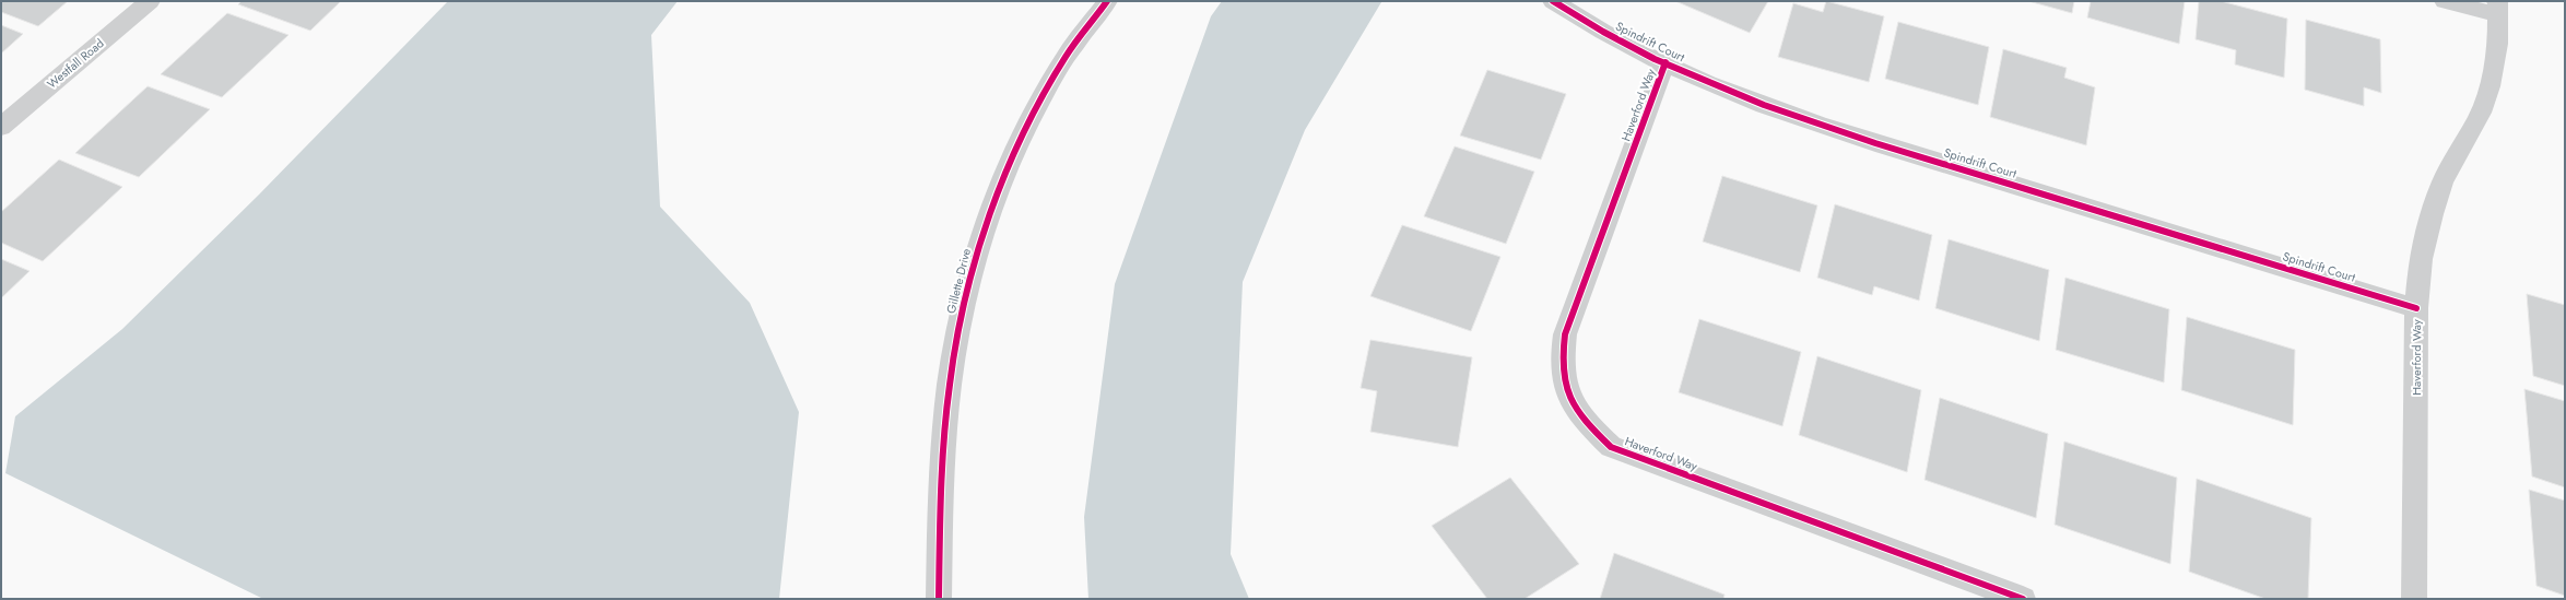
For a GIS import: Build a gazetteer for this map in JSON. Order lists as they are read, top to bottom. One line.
{"streets":{"street":["Spindrift Court","Westfall Road","Haverford Way","Gillette Drive"]},"crossings":[["Spindrift Court","Haverford Way"]]}
